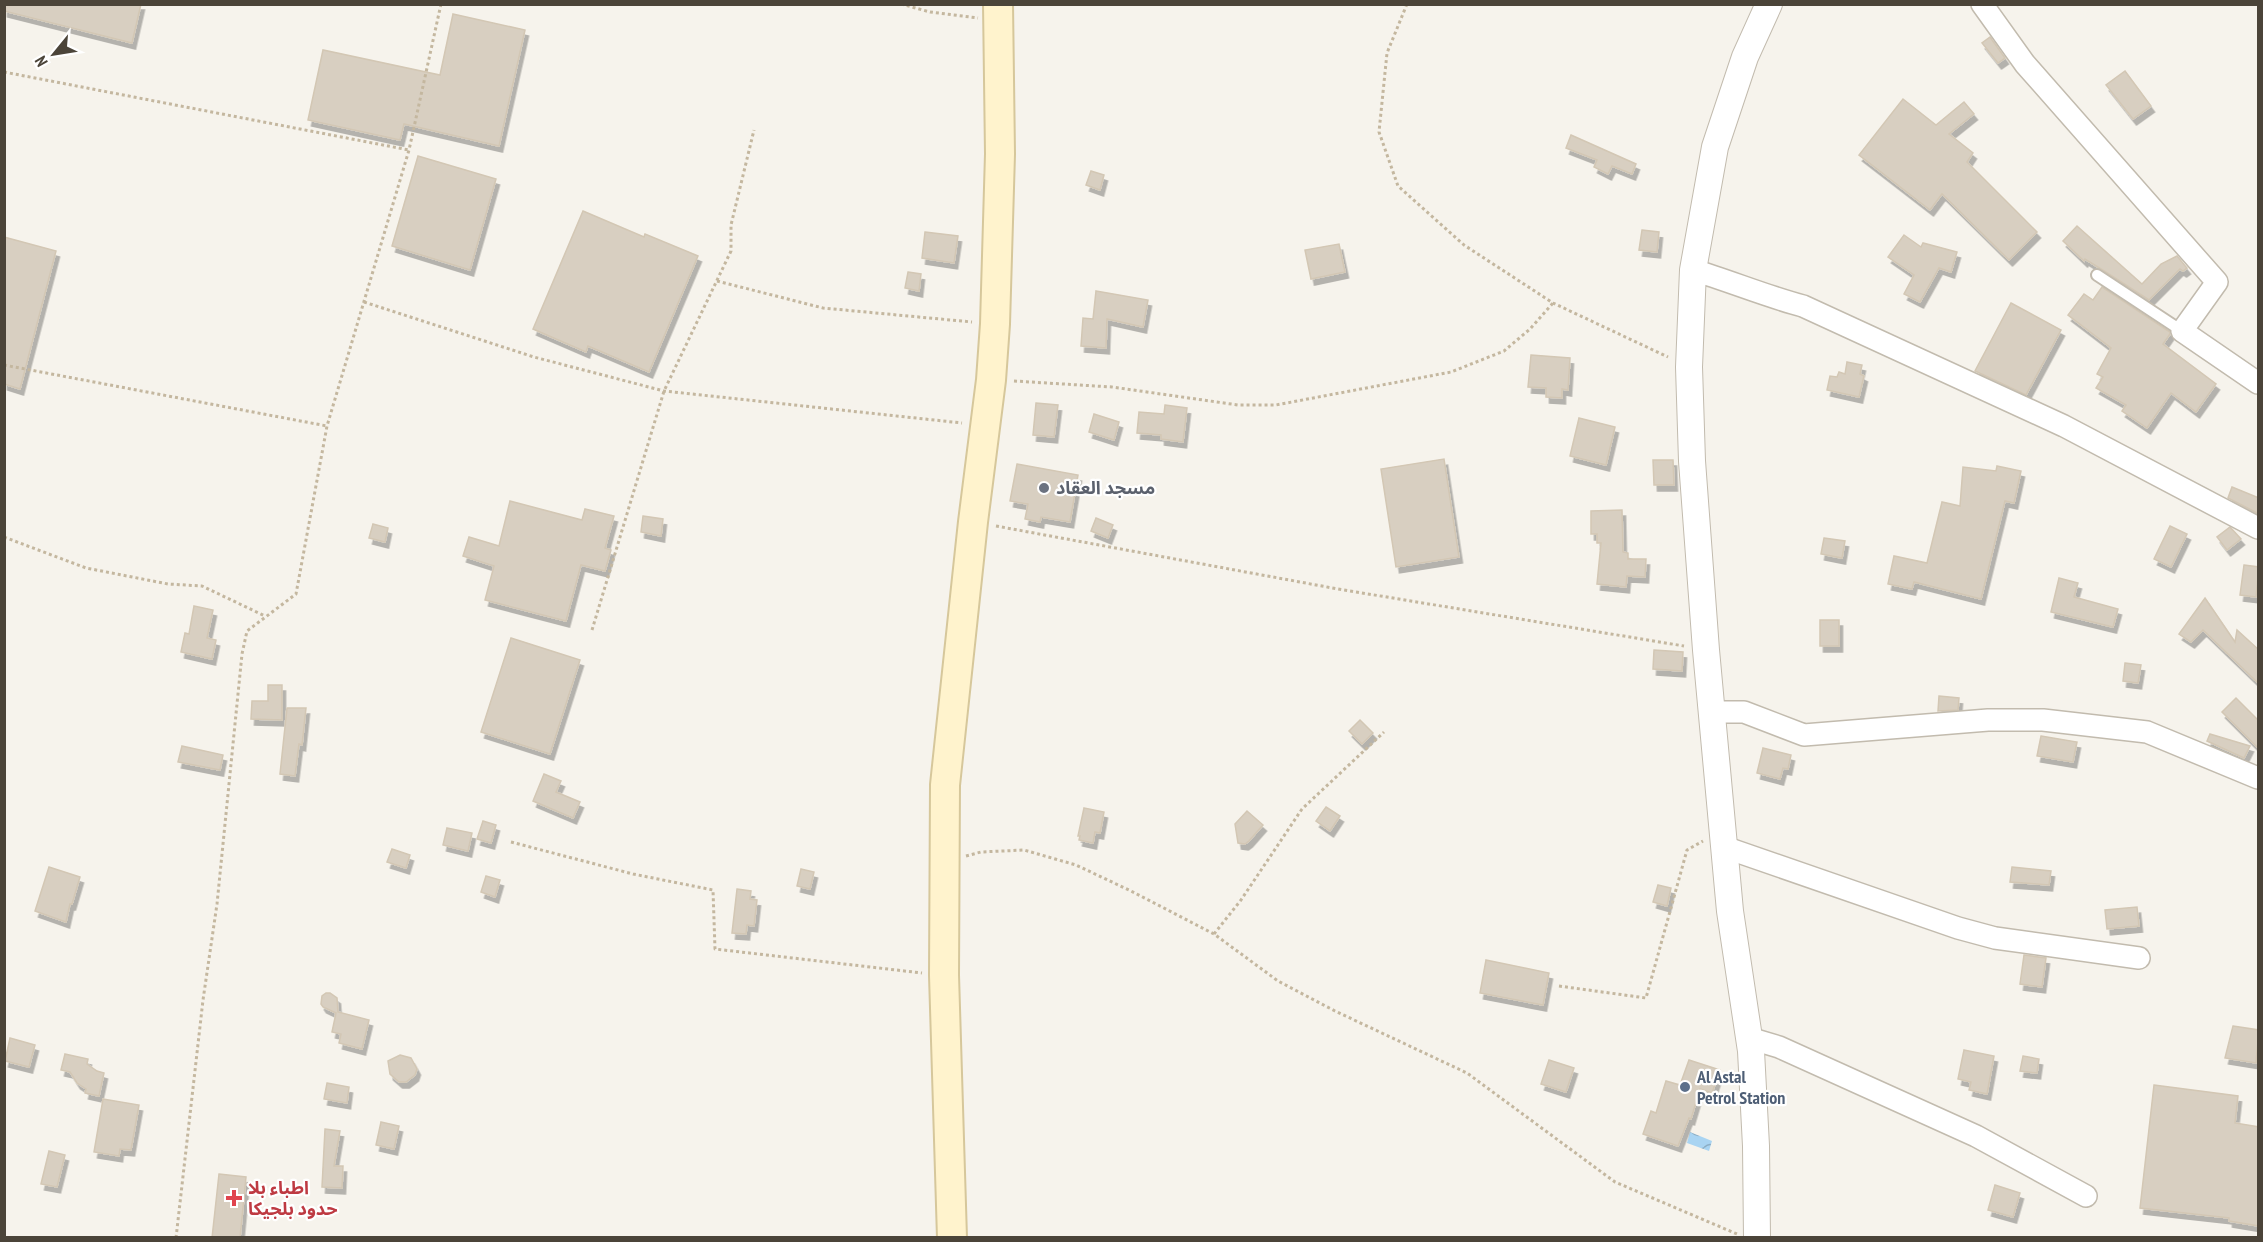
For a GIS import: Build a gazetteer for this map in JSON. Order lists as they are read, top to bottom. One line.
{"places":{"other":["مسجد العقاد","Al Astal Petrol Station"],"health":["اطباء بلا حدود بلجيكا"]},"north":"bottom left"}
